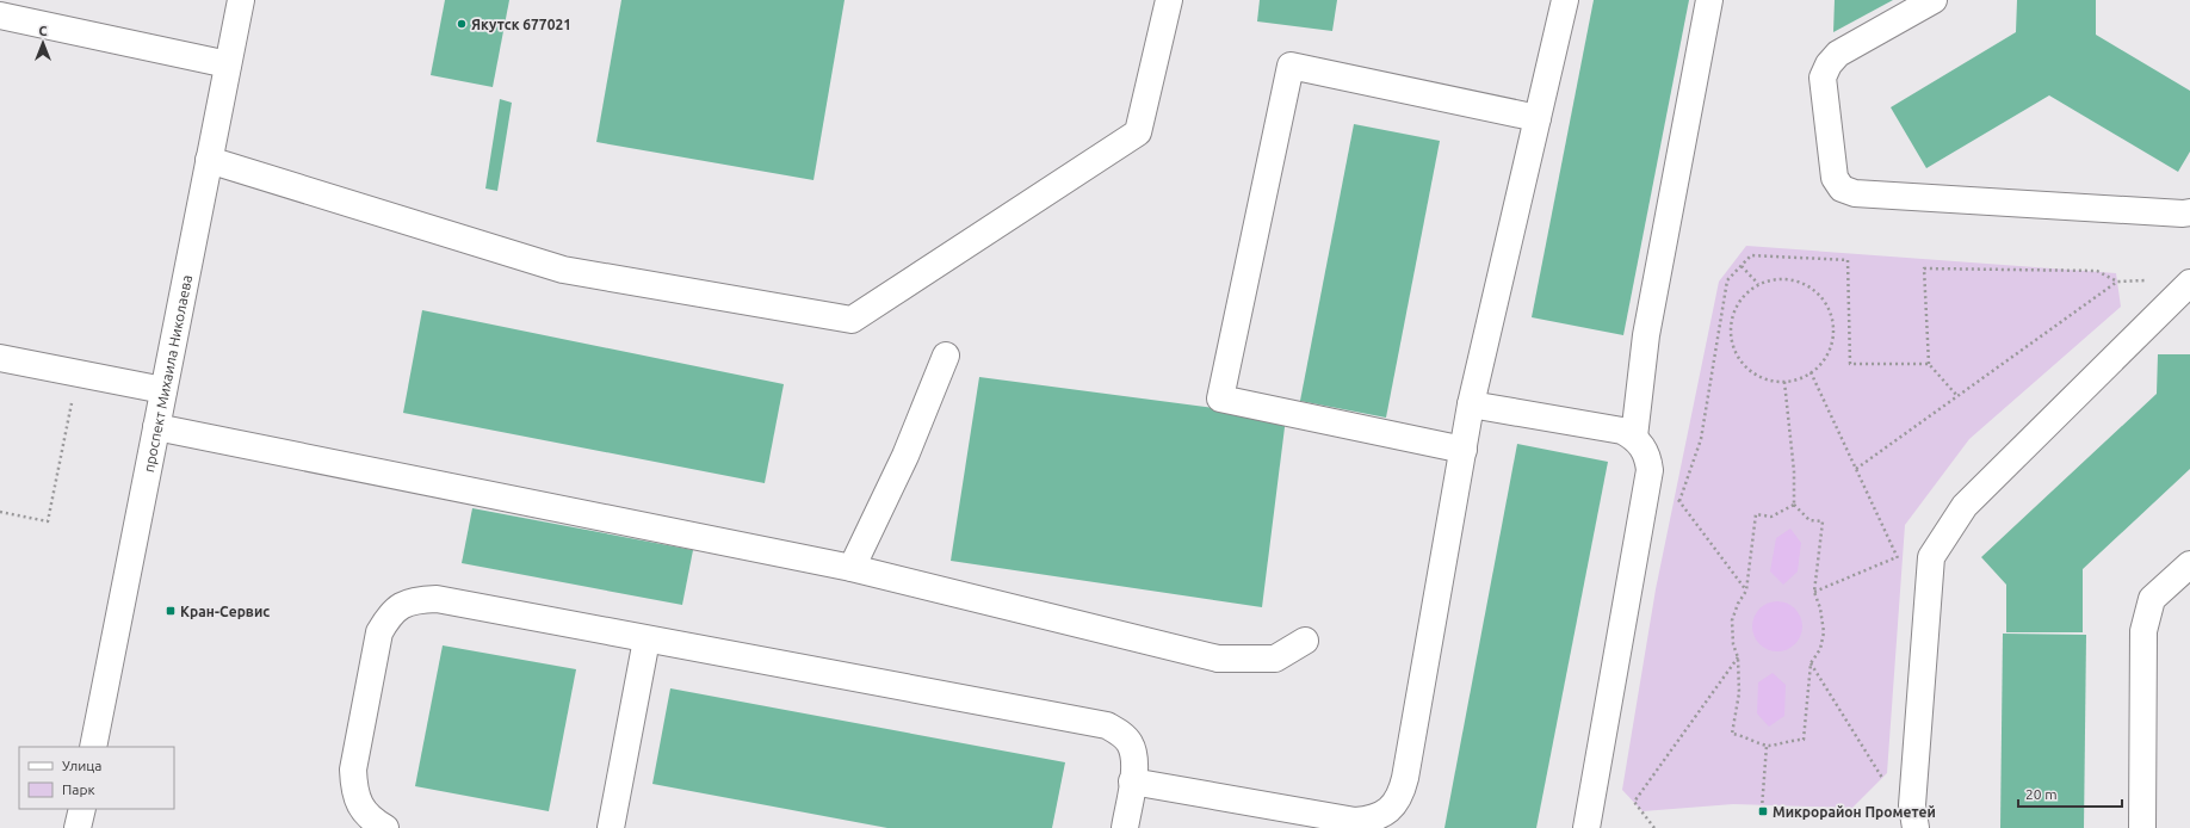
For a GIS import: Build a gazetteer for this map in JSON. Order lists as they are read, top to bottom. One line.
{"streets":{"main road":["проспект Михаила Николаева"]},"places":{"other":["Якутск 677021"],"transit":["Кран-Сервис","Микрорайон Прометей"]},"legend":["Улица","Парк"],"scale_bar":"20 m","north":"top"}
